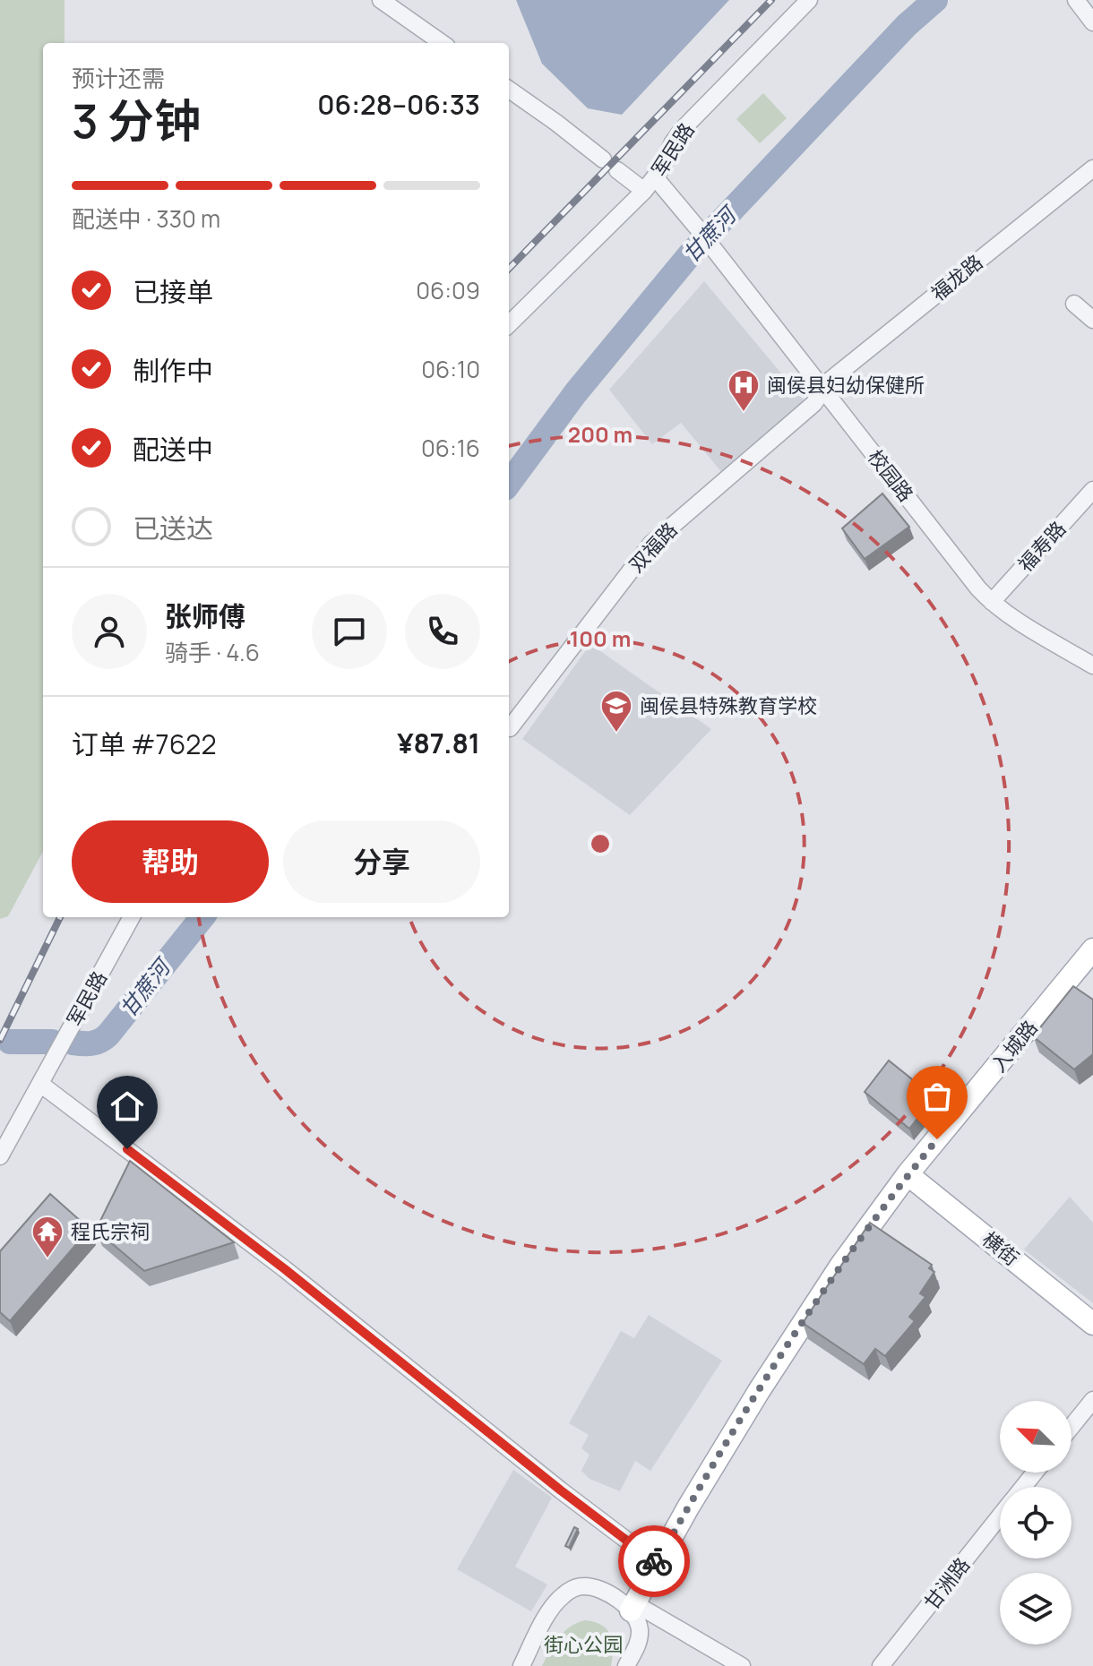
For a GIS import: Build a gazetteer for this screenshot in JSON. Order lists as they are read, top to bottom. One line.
{"streets":{"main road":["入城路","横街"],"street":["军民路","福龙路","校园路","福寿路","双福路","甘洲路"]},"crossings":[["军民路","校园路"],["福龙路","校园路"],["福龙路","双福路"],["校园路","福寿路"],["校园路","双福路"],["入城路","横街"]],"water":["甘蔗河"],"parks":["街心公园"],"places":{"hospital":["闽侯县妇幼保健所"],"school or university":["闽侯县特殊教育学校"],"temple":["程氏宗祠"]},"north":"top left","page":{"heading":["3 分钟","预计还需","06:28–06:33"],"panel":["张师傅","骑手 · 4.6","订单 #7622","¥87.81"],"bar":"配送中 · 330 m","list":[["已接单","06:09"],["制作中","06:10"],["配送中","06:16"],"已送达"],"buttons":["帮助","分享"]},"rings":["200 m","100 m"]}
